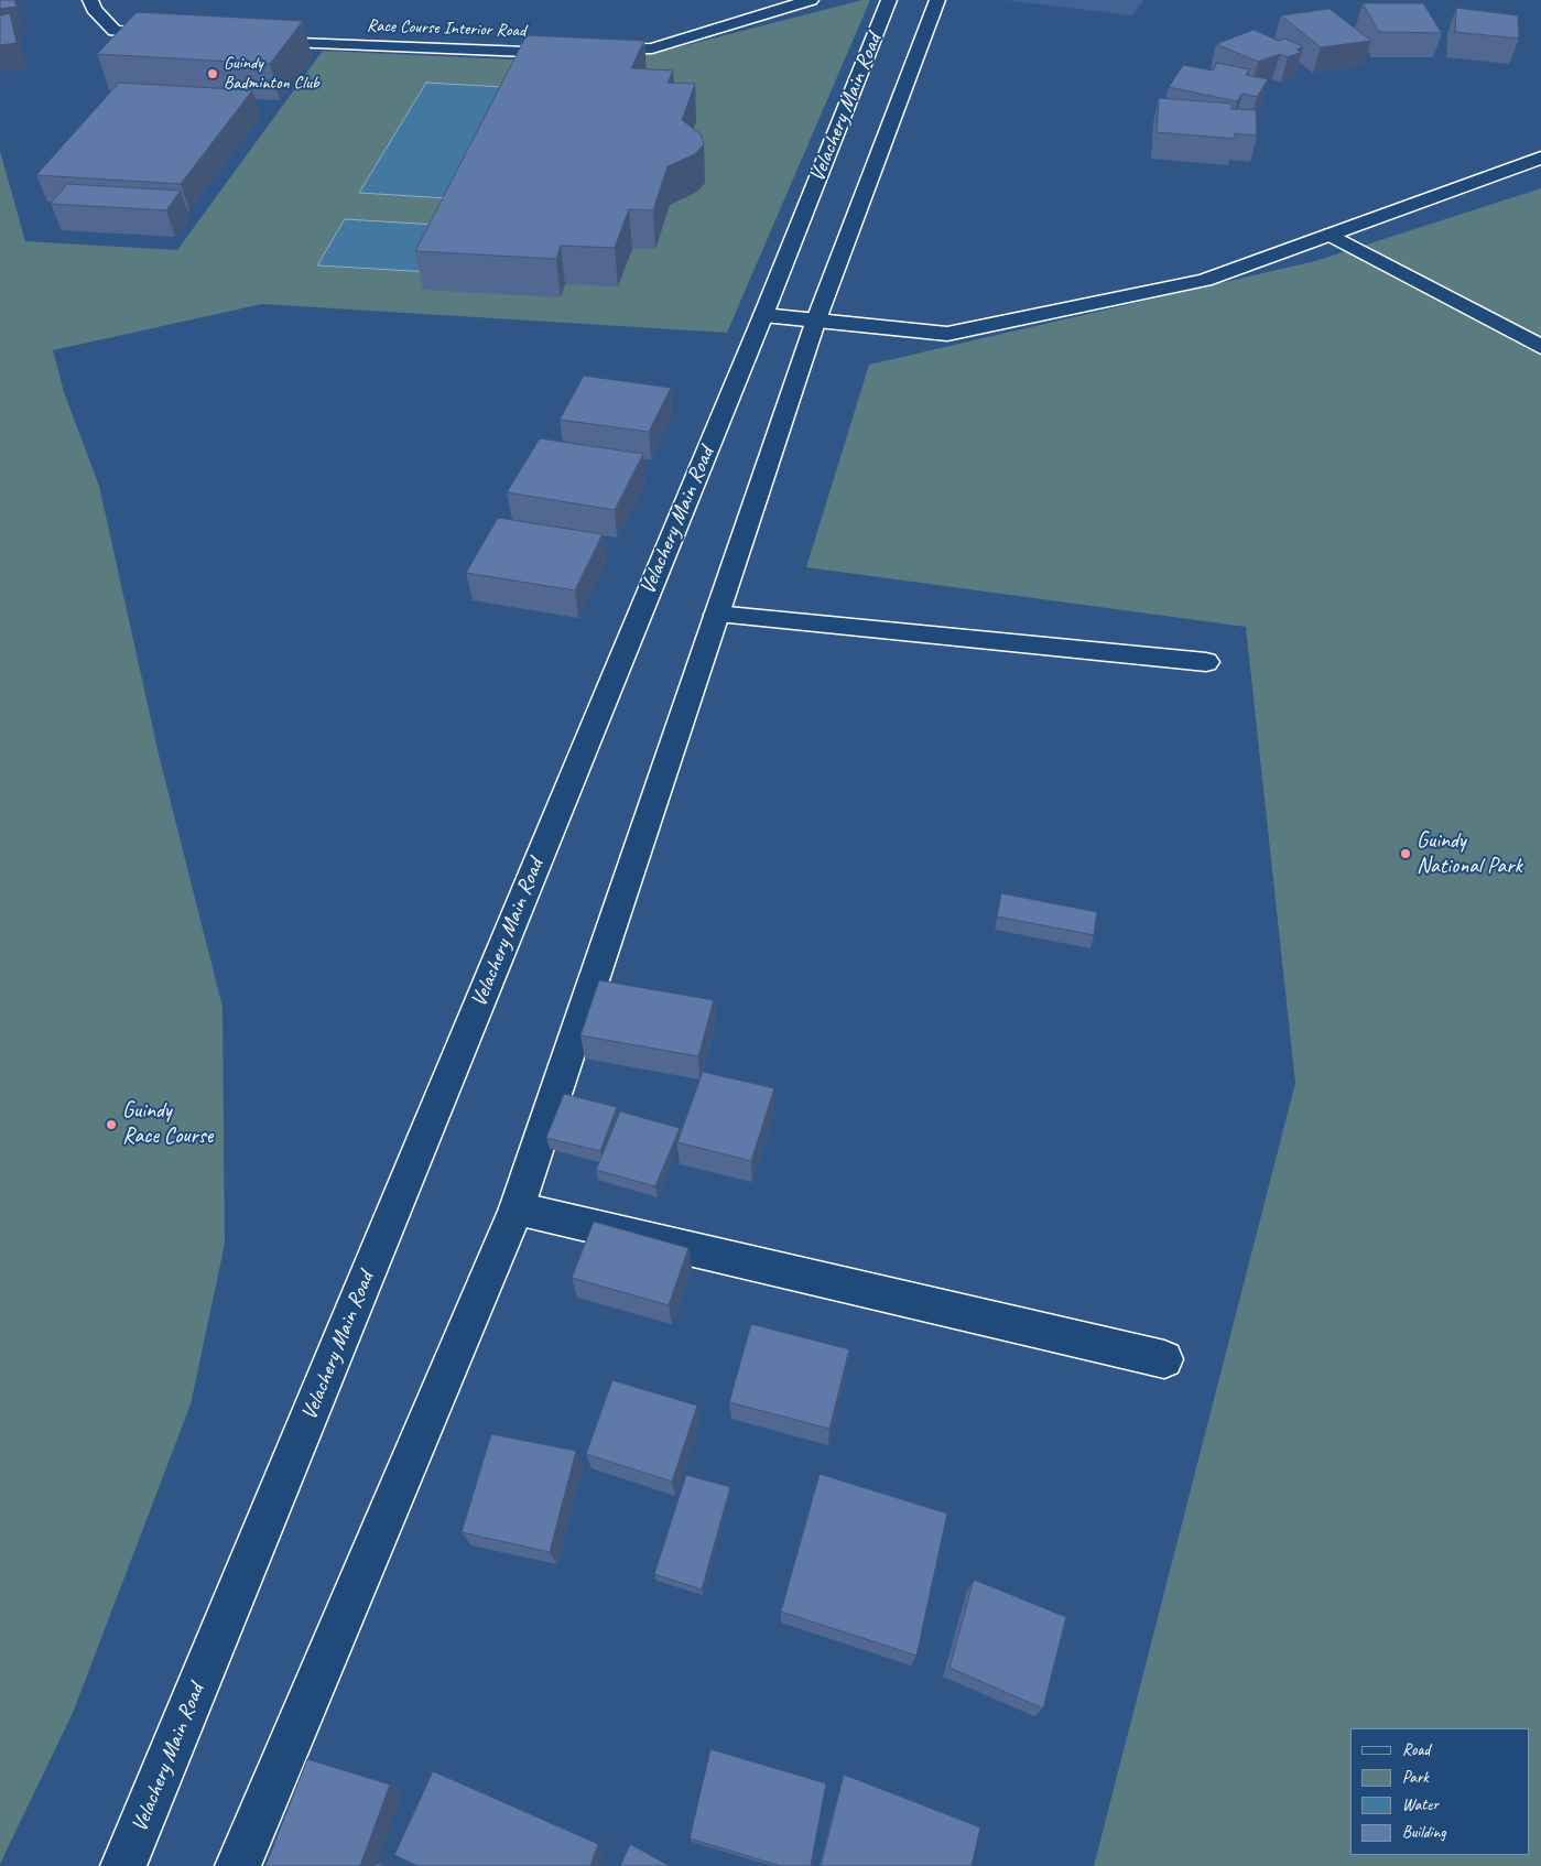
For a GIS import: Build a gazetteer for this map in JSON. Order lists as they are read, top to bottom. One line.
{"streets":{"main road":["Race Course Interior Road","Velachery Main Road"]},"places":["Guindy Badminton Club","Guindy National Park","Guindy Race Course"],"legend":["Road","Park","Water","Building"]}
